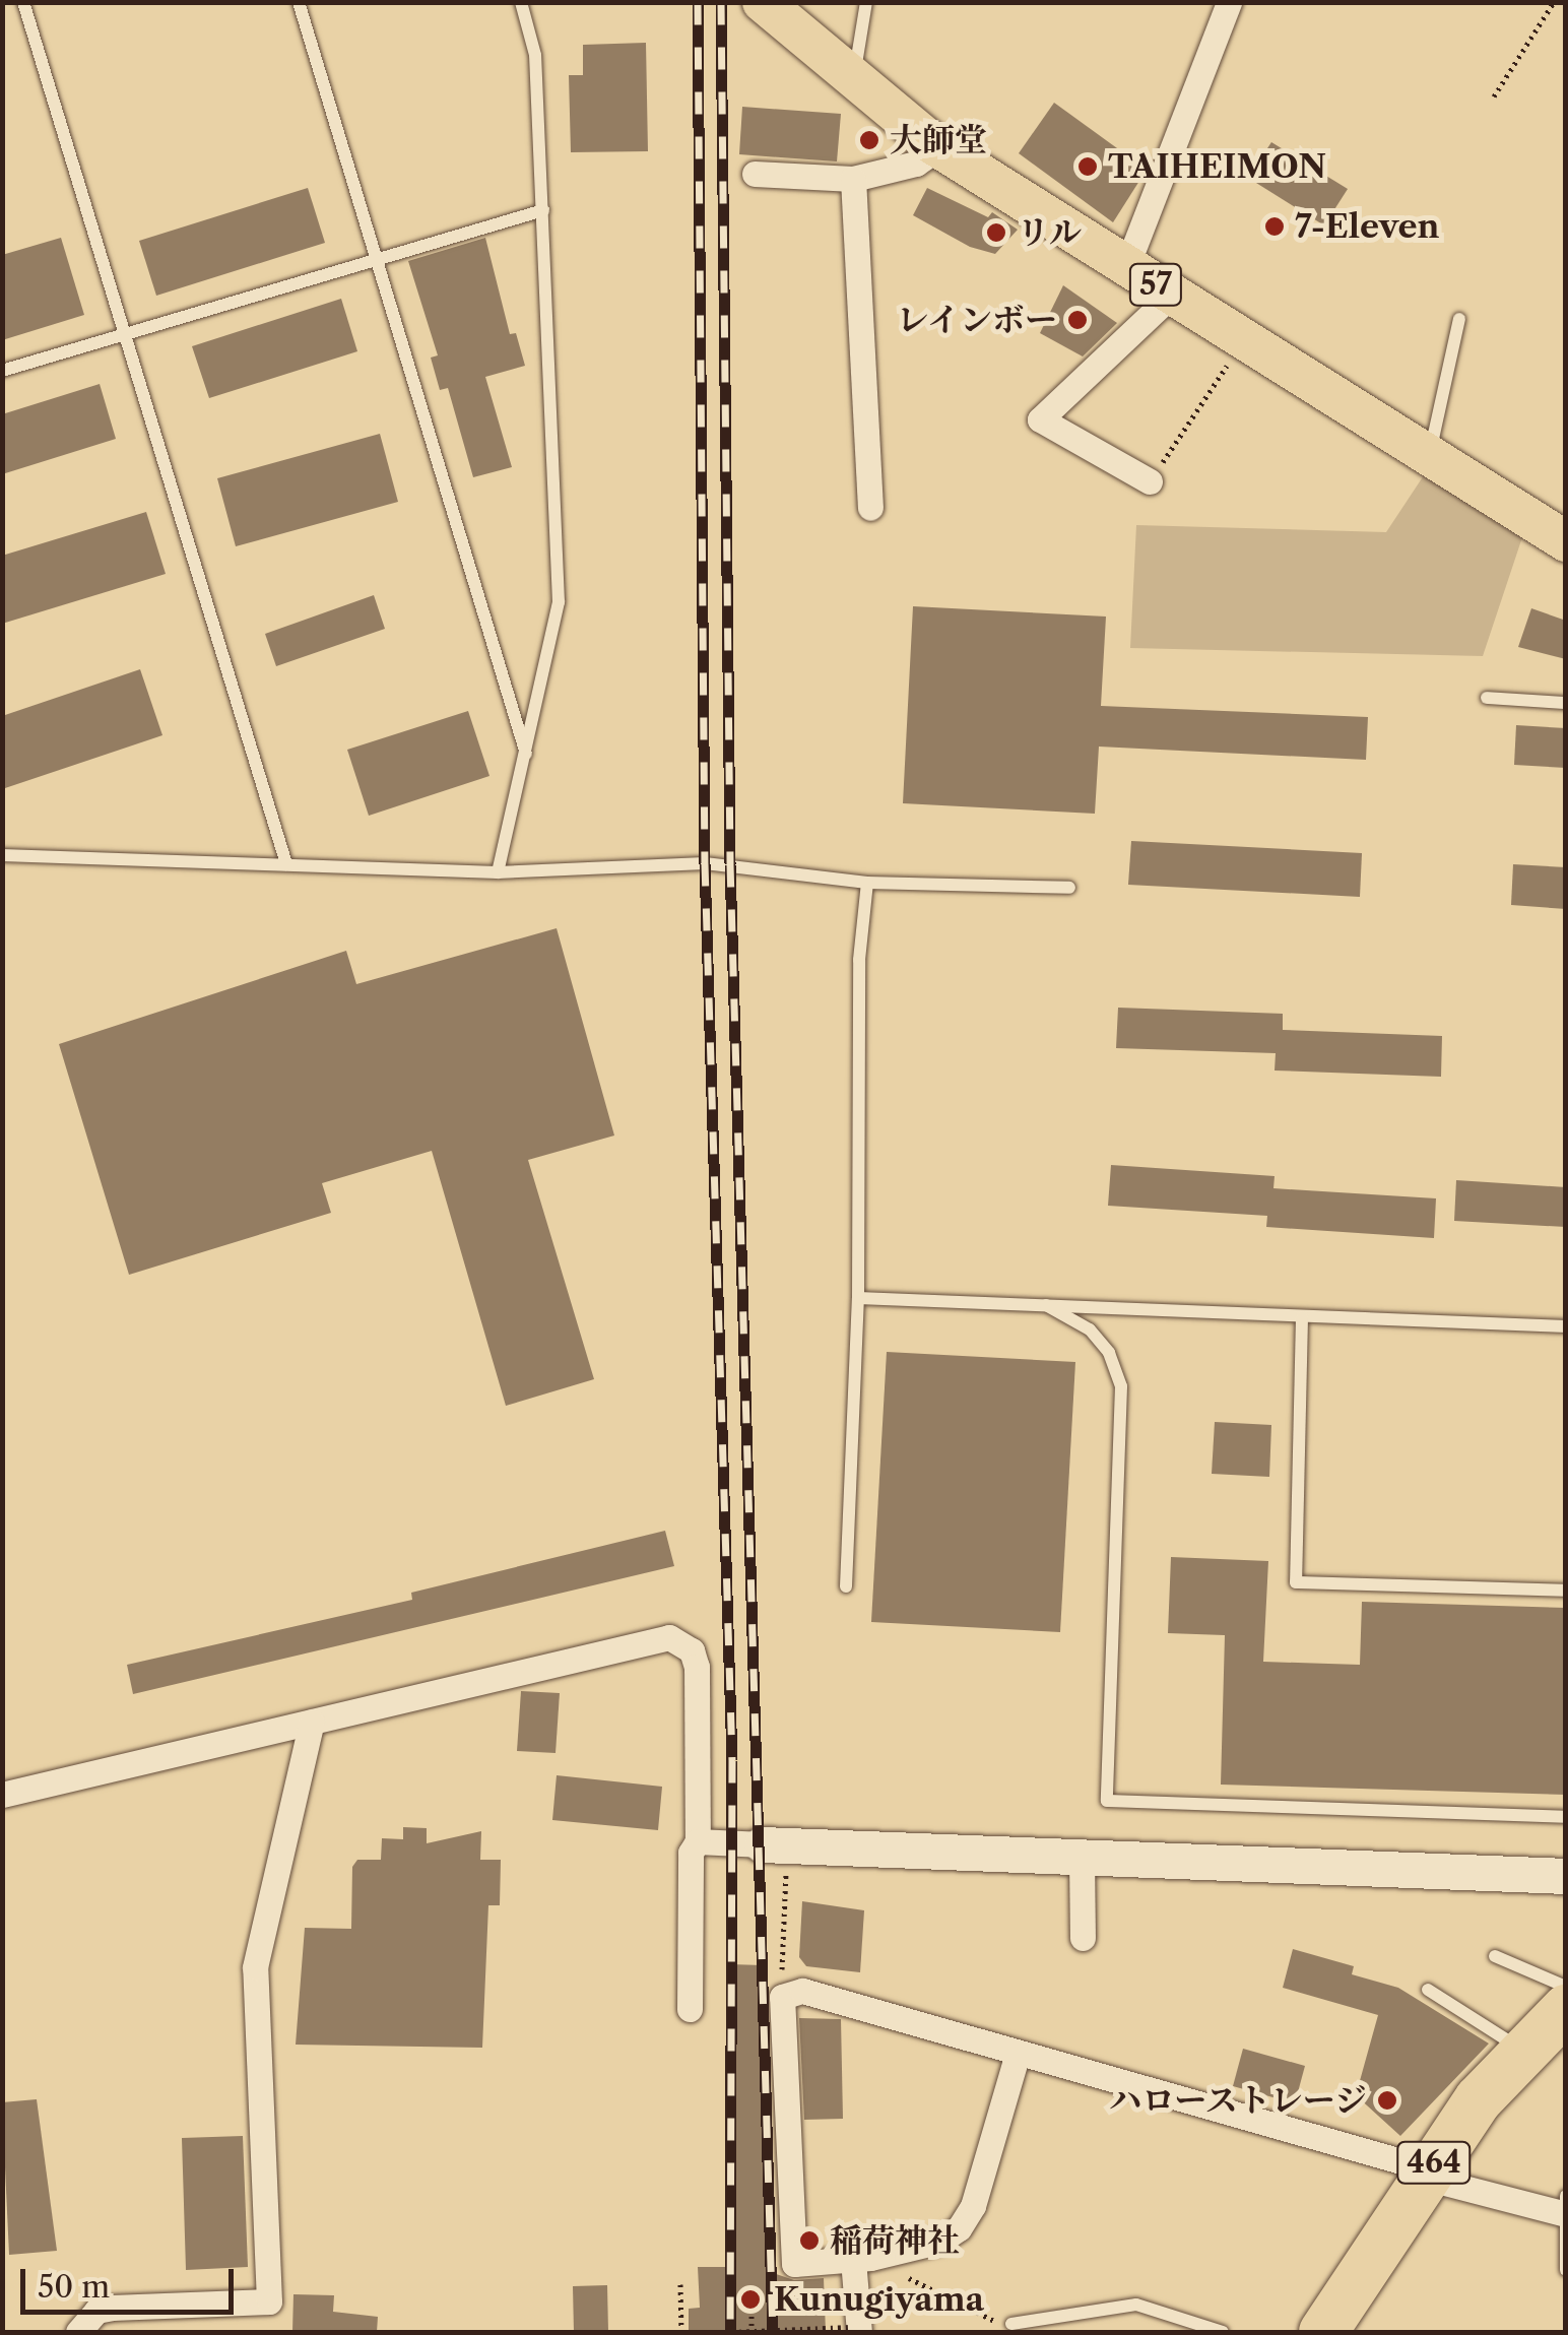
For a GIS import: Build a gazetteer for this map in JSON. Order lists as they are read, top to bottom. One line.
{"streets":{"highway":["464"],"main road":["57"]},"places":["大師堂","TAIHEIMON","7-Eleven","リル","レインボー","ハローストレージ","稲荷神社","Kunugiyama"],"scale_bar":"50 m"}
